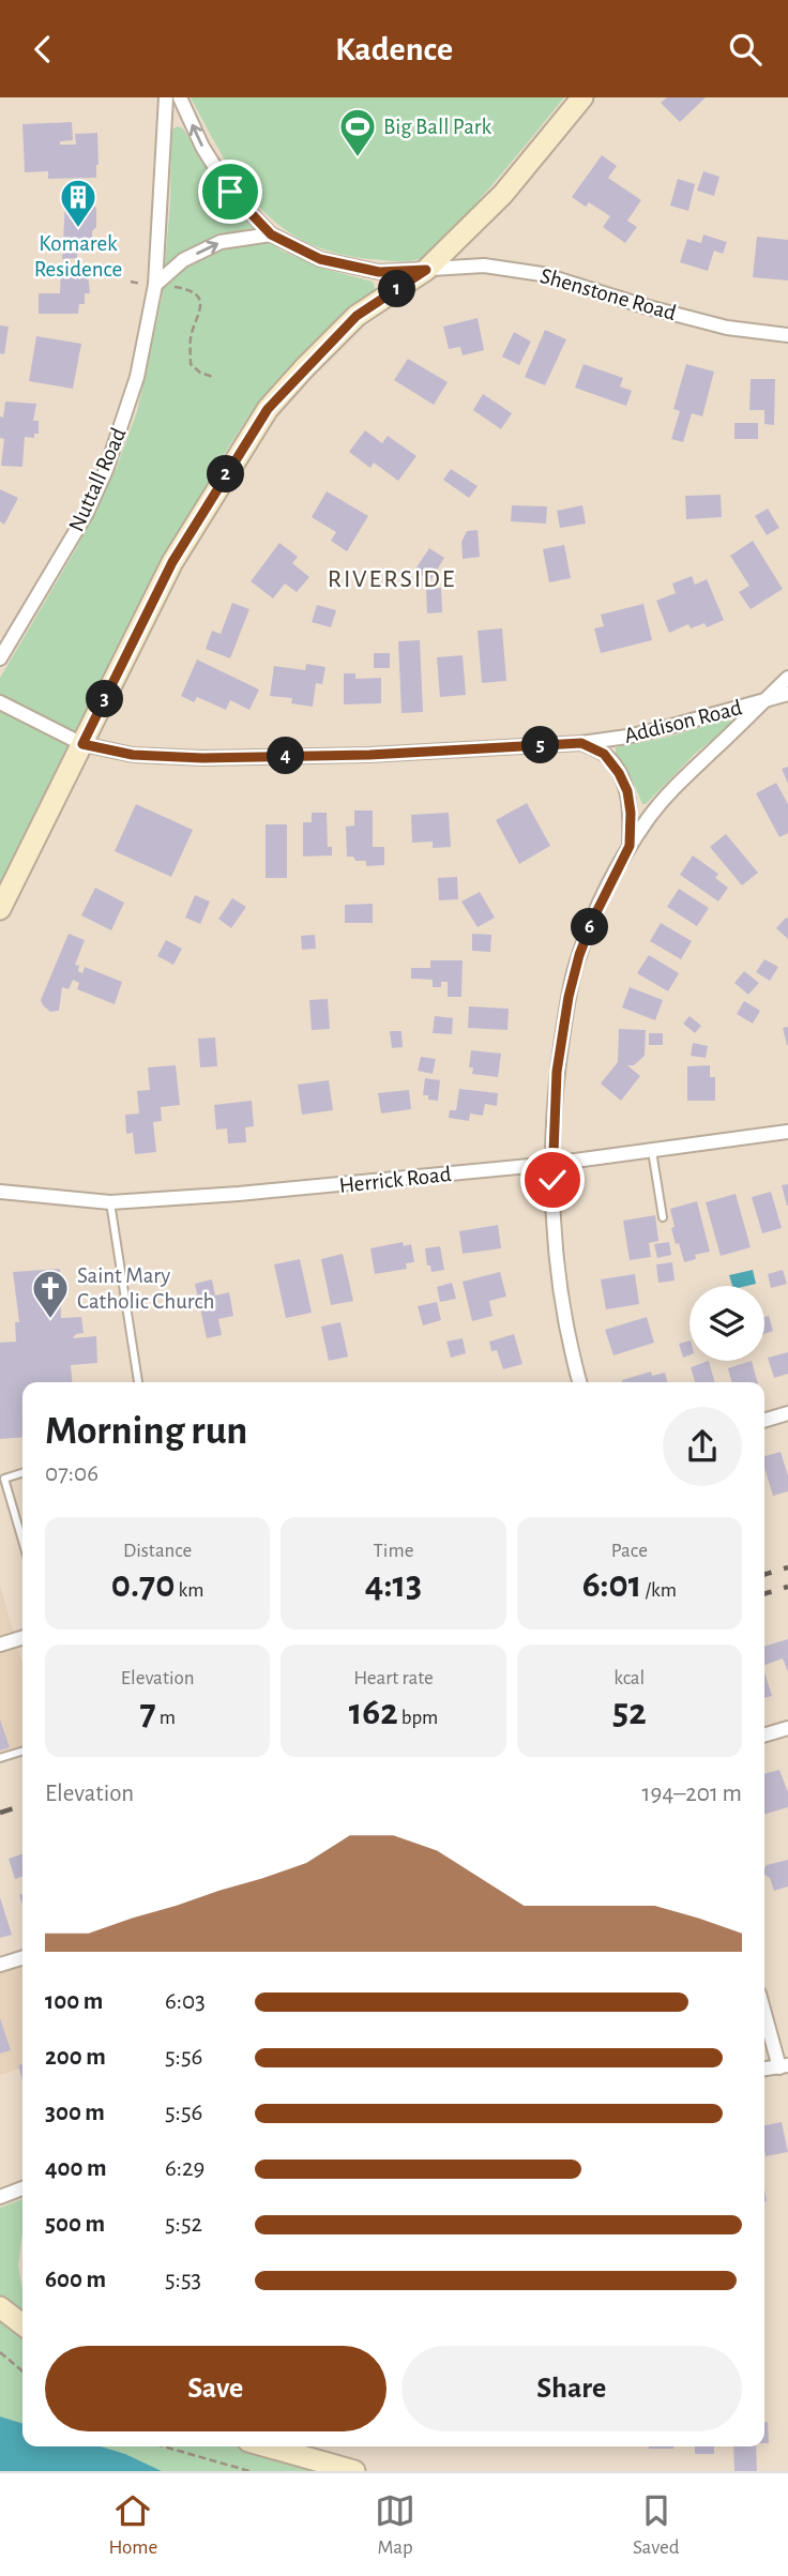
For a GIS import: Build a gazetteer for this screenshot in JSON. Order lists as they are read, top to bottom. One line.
{"streets":{"street":["Shenstone Road","Nuttall Road","Addison Road","Herrick Road"]},"districts":["RIVERSIDE"],"places":{"sports":["Big Ball Park"],"building":["Komarek Residence"],"church":["Saint Mary Catholic Church"]},"page":{"header":"Kadence","pins":["1","2","3","5","4","6"],"heading":["Morning run","07:06"],"stats":[["Distance","0.70 km"],["Time","4:13"],["Pace","6:01 /km"],["Elevation","7 m"],["Heart rate","162 bpm"],["kcal","52"]],"chart":["Elevation","194–201 m"],"list":[{"name":"100 m","note":"6:03"},{"name":"200 m","note":"5:56"},{"name":"300 m","note":"5:56"},{"name":"400 m","note":"6:29"},{"name":"500 m","note":"5:52"},{"name":"600 m","note":"5:53"}],"buttons":["Save","Share"],"tabs":["Home","Map","Saved"]}}
